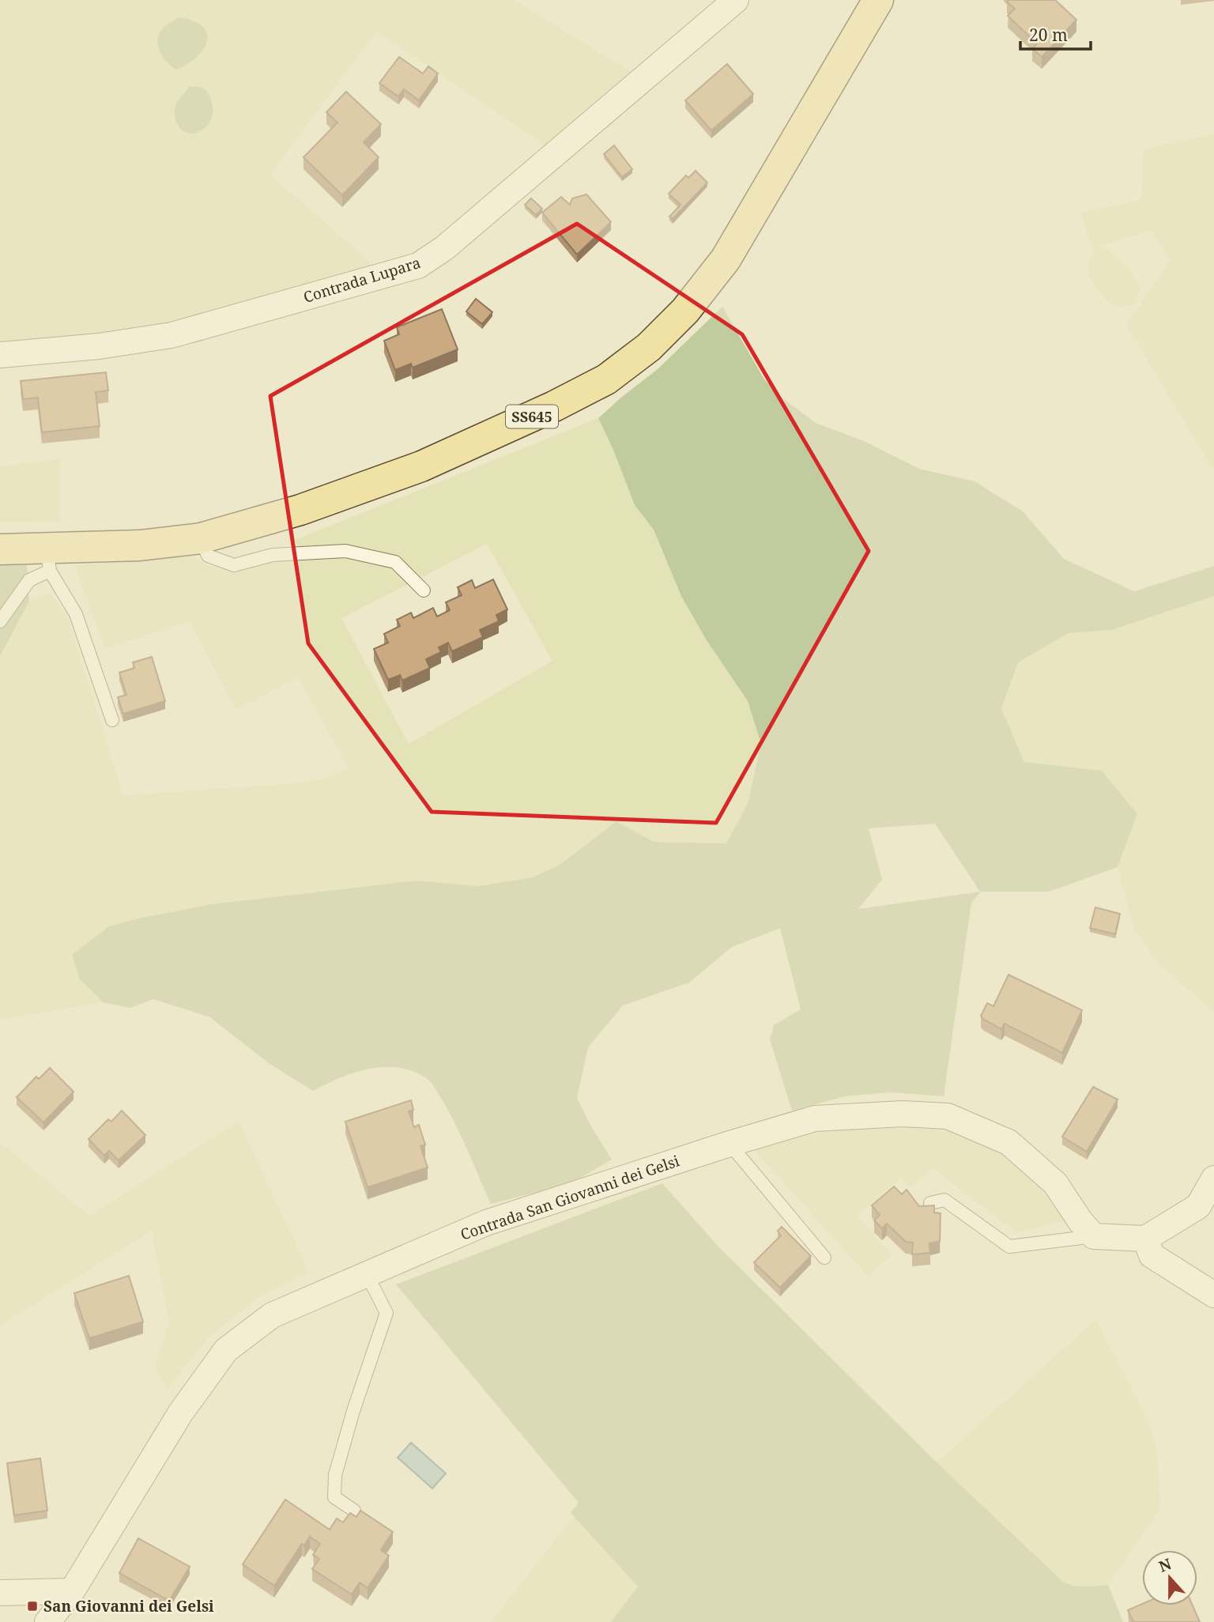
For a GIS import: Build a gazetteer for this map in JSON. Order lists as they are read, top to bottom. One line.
{"streets":{"main road":["SS645"],"street":["Contrada Lupara","Contrada San Giovanni dei Gelsi"]},"places":{"transit":["San Giovanni dei Gelsi"]},"scale_bar":"20 m","north":"top"}
